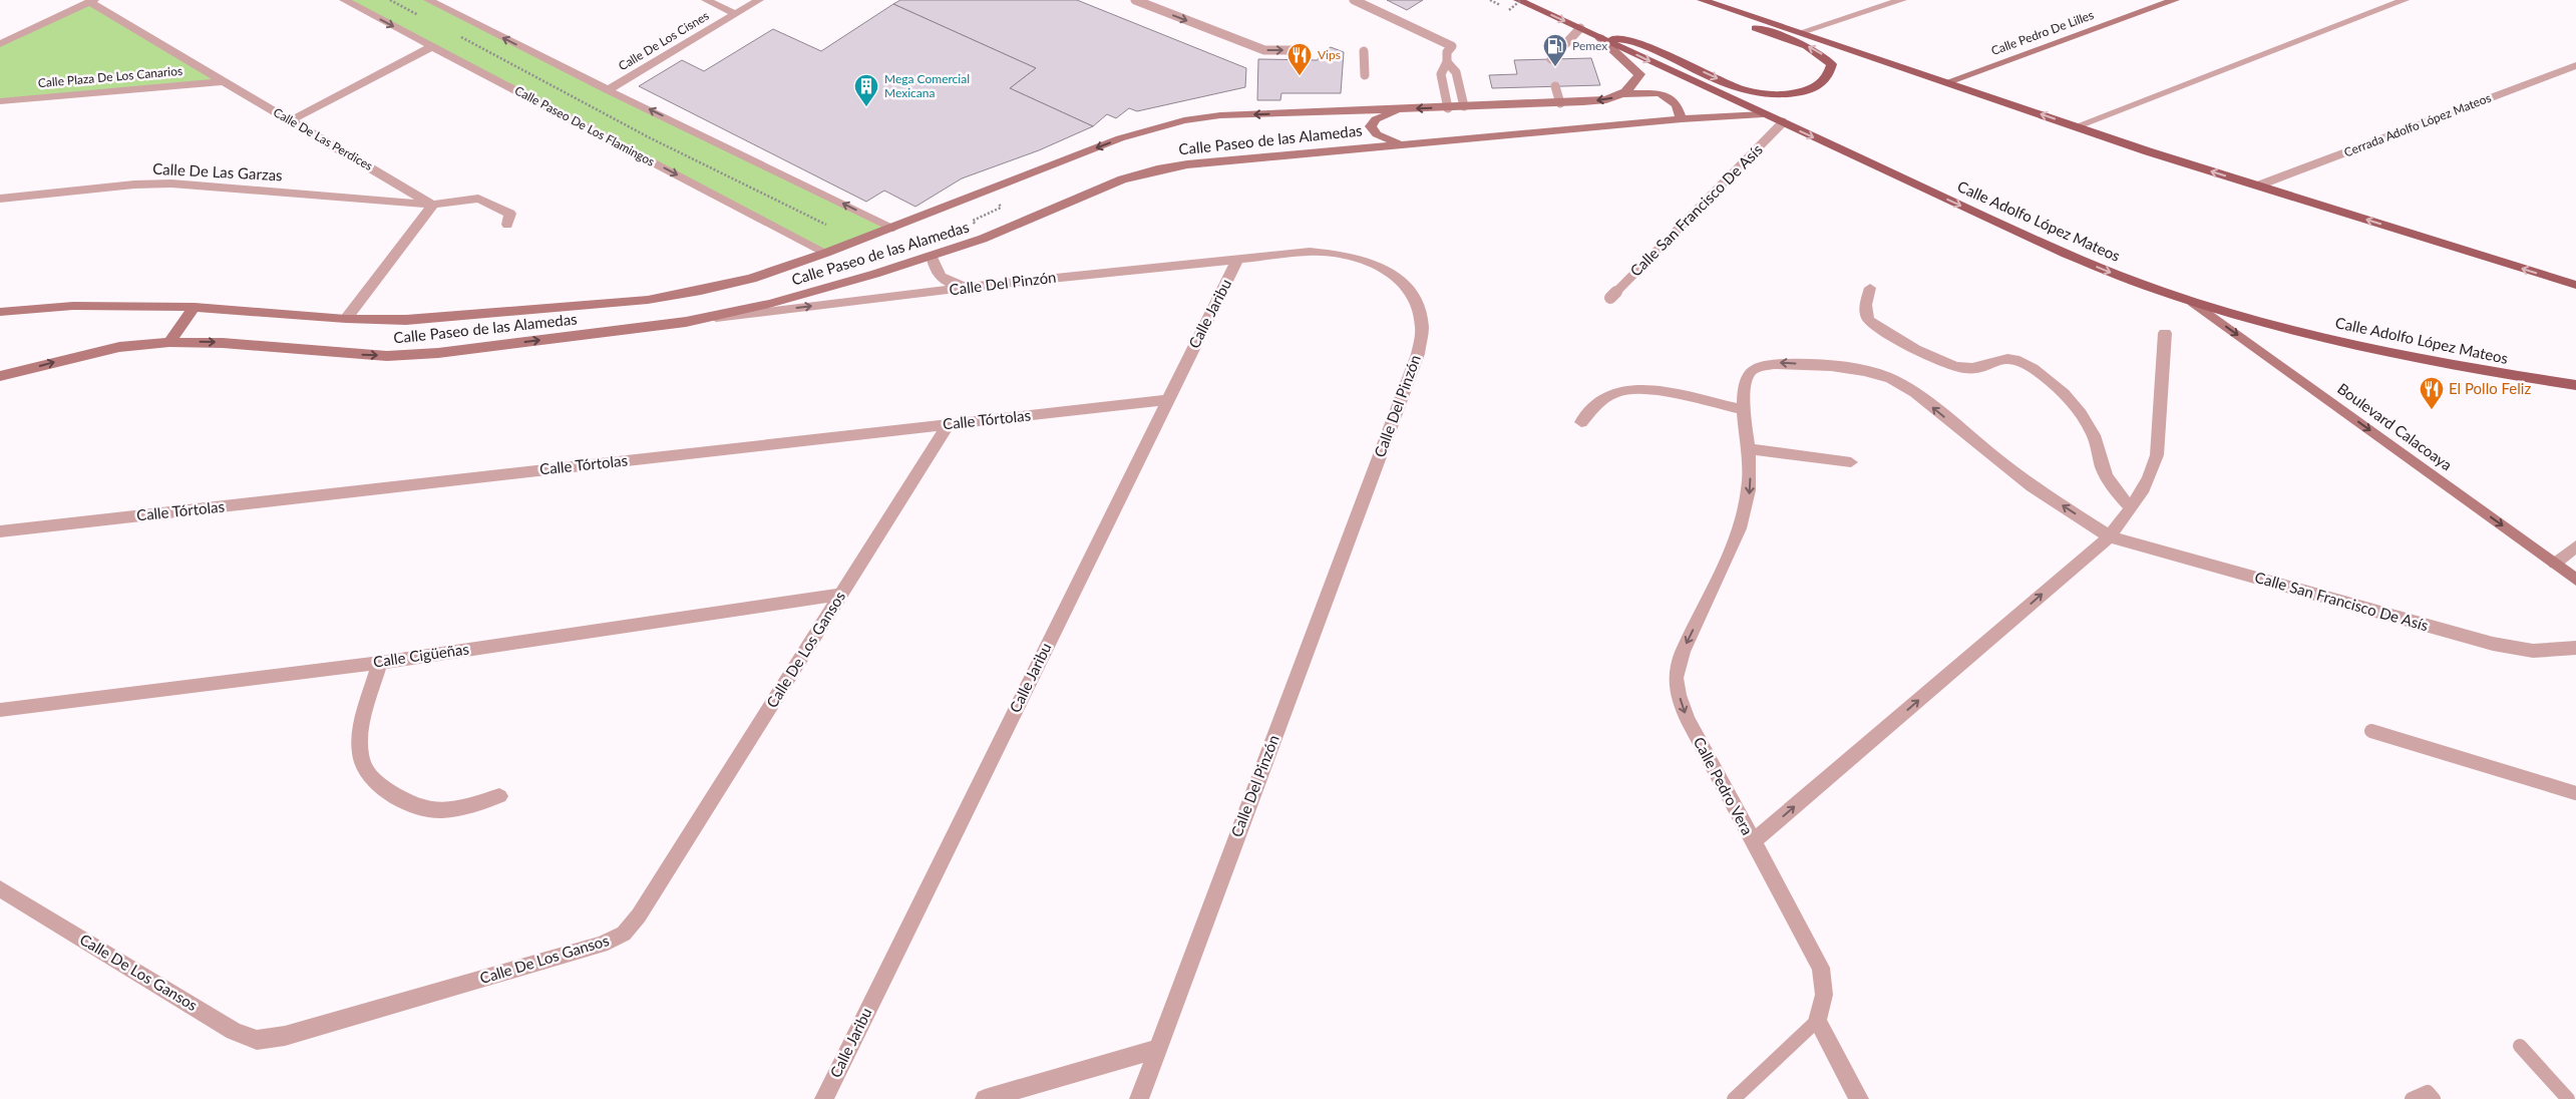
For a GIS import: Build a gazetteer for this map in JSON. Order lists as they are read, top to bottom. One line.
{"streets":{"main road":["Calle Adolfo López Mateos"],"street":["Calle Pedro De Lilles","Calle De Los Cisnes","Calle Plaza De Los Canarios","Cerrada Adolfo López Mateos","Calle Paseo De Los Flamingos","Calle De Las Perdices","Calle Paseo de las Alamedas","Calle De Las Garzas","Calle San Francisco De Asís","Calle Del Pinzón","Calle Jaribu","Calle Tórtolas","Boulevard Calacoaya","Calle De Los Gansos","Calle Cigüeñas","Calle Pedro Vera"]},"crossings":[["Calle Plaza De Los Canarios","Calle De Las Perdices"],["Calle Paseo De Los Flamingos","Calle Paseo de las Alamedas"],["Calle De Las Perdices","Calle De Las Garzas"],["Calle Paseo de las Alamedas","Calle Adolfo López Mateos"],["Calle Paseo de las Alamedas","Calle Del Pinzón"],["Calle San Francisco De Asís","Calle Adolfo López Mateos"],["Calle San Francisco De Asís","Calle Pedro Vera"],["Calle Adolfo López Mateos","Boulevard Calacoaya"],["Calle Del Pinzón","Calle Jaribu"],["Calle Jaribu","Calle Tórtolas"],["Calle Tórtolas","Calle De Los Gansos"],["Calle De Los Gansos","Calle Cigüeñas"]],"one_way":["Boulevard Calacoaya"],"places":{"fuel station":["Pemex"],"restaurant":["Vips","El Pollo Feliz"],"building":["Mega Comercial Mexicana"]}}
